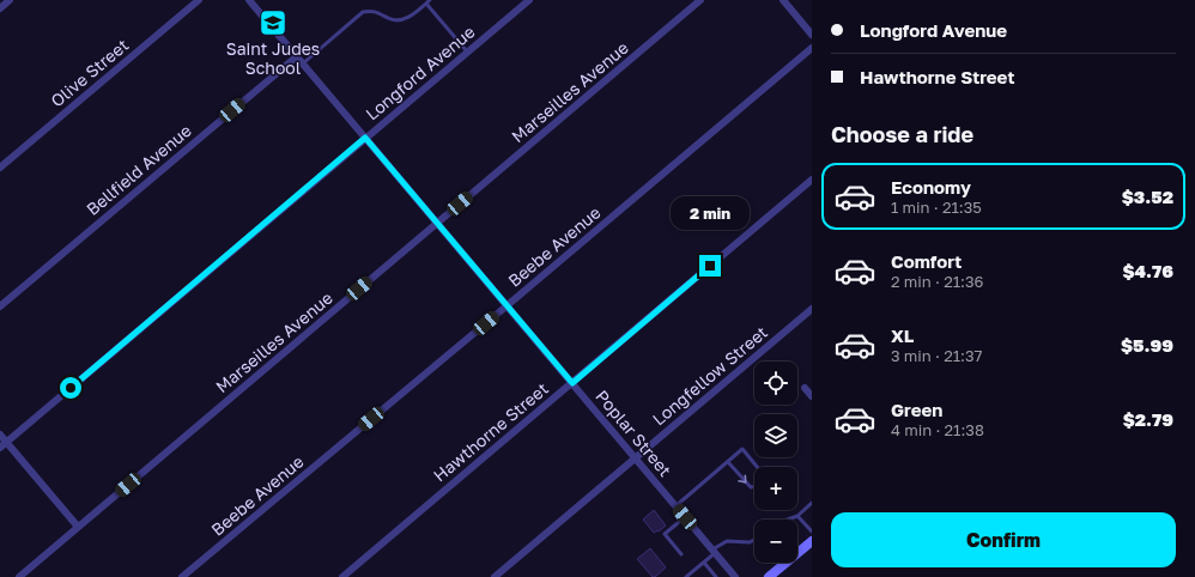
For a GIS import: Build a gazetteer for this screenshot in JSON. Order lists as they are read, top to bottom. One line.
{"streets":{"street":["Olive Street","Longford Avenue","Marseilles Avenue","Bellfield Avenue","Beebe Avenue","Longfellow Street","Hawthorne Street","Poplar Street"]},"crossings":[["Longford Avenue","Poplar Street"],["Marseilles Avenue","Poplar Street"],["Bellfield Avenue","Poplar Street"],["Beebe Avenue","Poplar Street"],["Longfellow Street","Poplar Street"],["Hawthorne Street","Poplar Street"]],"places":{"school or university":["Saint Judes School"]},"page":{"banner":["Longford Avenue","Hawthorne Street"],"heading":"Choose a ride","list":[{"name":"Economy","note":"1 min · 21:35","value":"$3.52"},{"name":"Comfort","note":"2 min · 21:36","value":"$4.76"},{"name":"XL","note":"3 min · 21:37","value":"$5.99"},{"name":"Green","note":"4 min · 21:38","value":"$2.79"}],"bubble":"2 min","map_buttons":["+","−"],"buttons":"Confirm"}}
